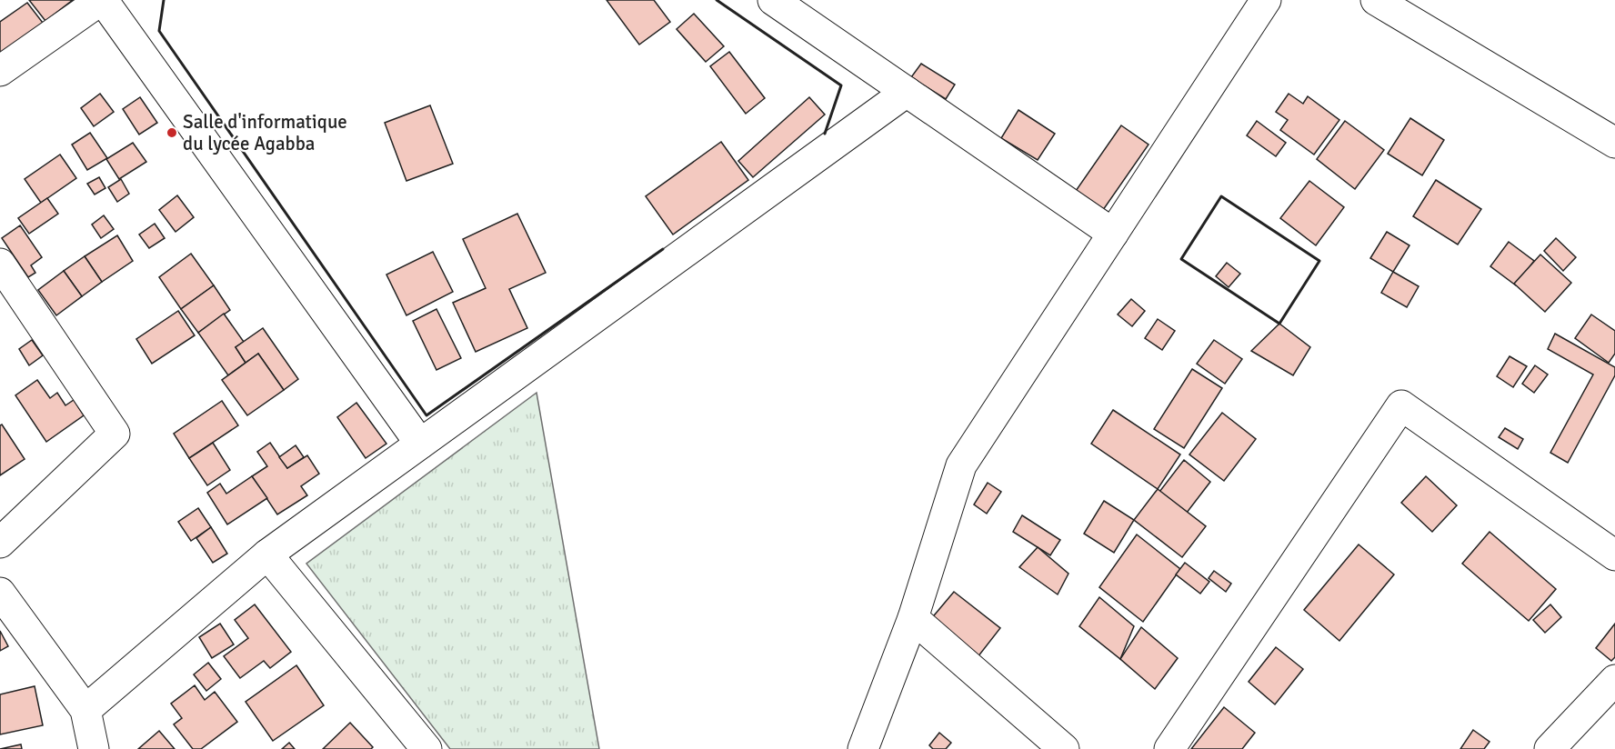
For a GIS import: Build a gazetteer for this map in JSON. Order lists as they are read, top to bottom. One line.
{"places":["Salle d'informatique du lycée Agabba"]}
